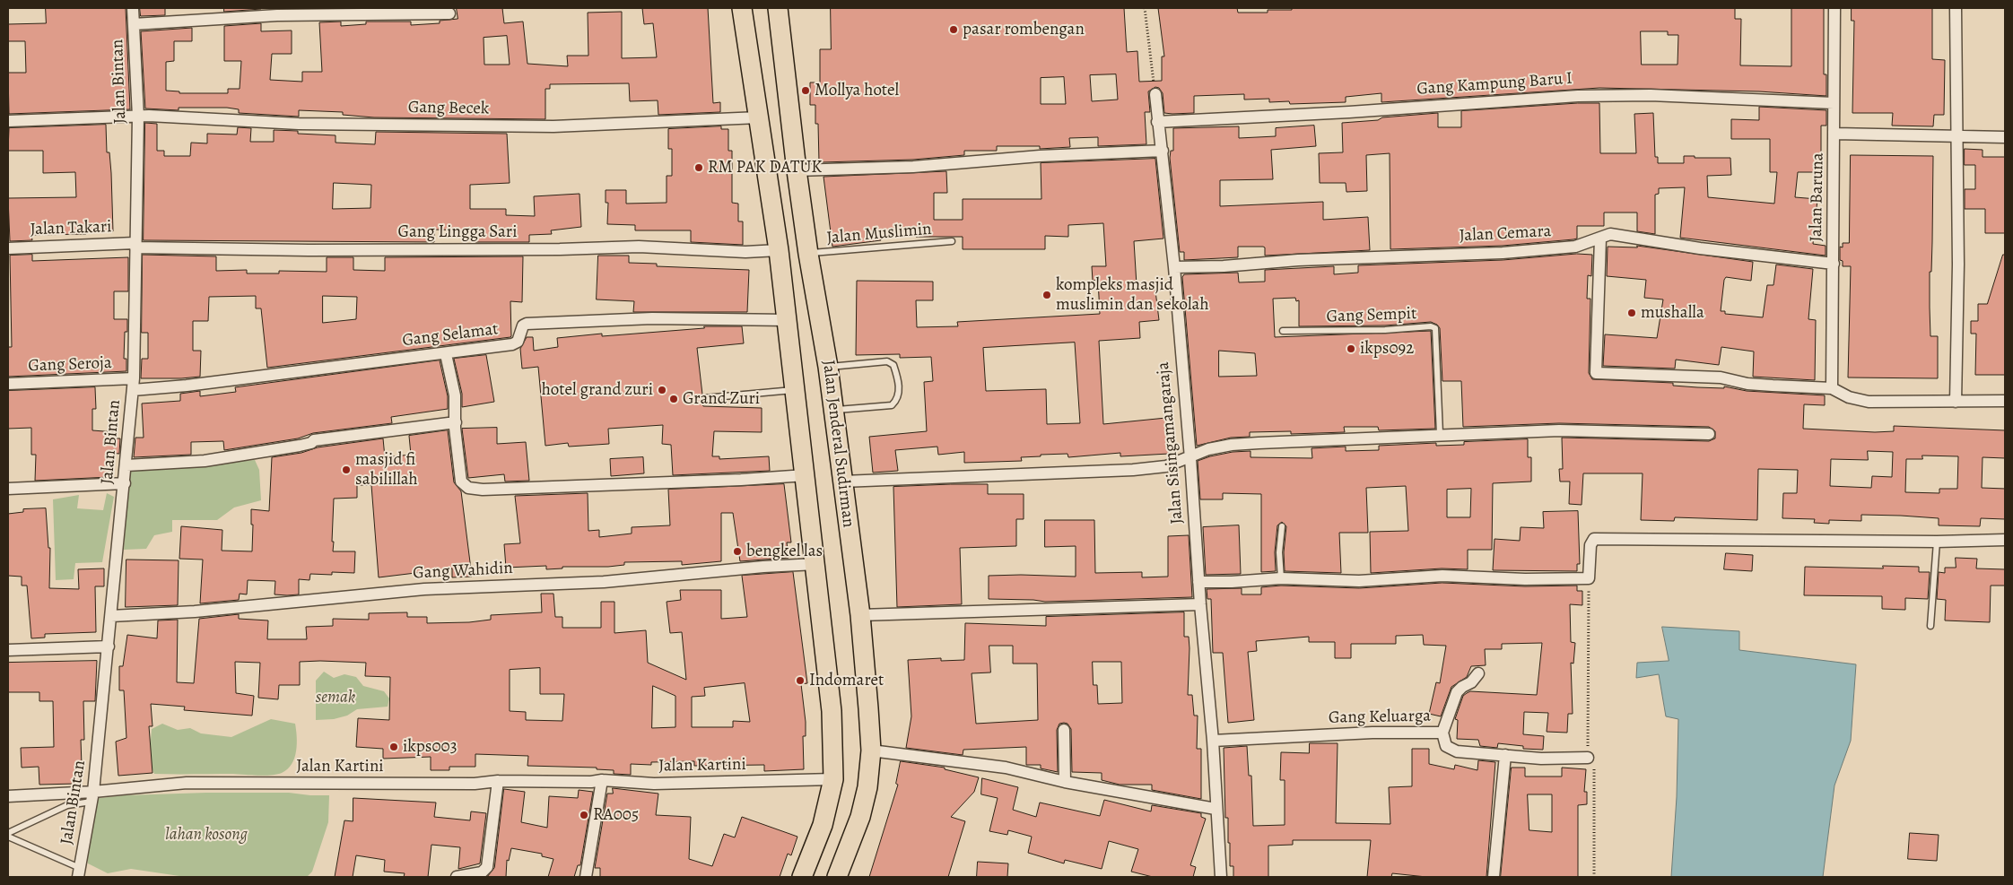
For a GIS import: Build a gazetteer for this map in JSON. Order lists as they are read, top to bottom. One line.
{"streets":{"main road":["Jalan Jenderal Sudirman"],"street":["Jalan Bintan","Gang Kampung Baru I","Gang Becek","Jalan Baruna","Jalan Takari","Gang Lingga Sari","Jalan Cemara","Gang Selamat","Gang Seroja","Jalan Sisingamangaraja","Gang Wahidin","Gang Keluarga","Jalan Kartini"],"lane":["Jalan Muslimin","Gang Sempit"]},"crossings":[["Jalan Bintan","Gang Becek"],["Jalan Bintan","Jalan Takari"],["Jalan Bintan","Gang Lingga Sari"],["Jalan Bintan","Gang Selamat"],["Jalan Bintan","Gang Seroja"],["Jalan Bintan","Gang Wahidin"],["Jalan Bintan","Jalan Kartini"],["Gang Kampung Baru I","Jalan Baruna"],["Gang Kampung Baru I","Jalan Sisingamangaraja"],["Gang Becek","Jalan Jenderal Sudirman"],["Jalan Baruna","Jalan Cemara"],["Jalan Takari","Gang Lingga Sari"],["Gang Lingga Sari","Jalan Jenderal Sudirman"],["Jalan Muslimin","Jalan Jenderal Sudirman"],["Jalan Cemara","Jalan Sisingamangaraja"],["Gang Selamat","Gang Seroja"],["Gang Selamat","Jalan Jenderal Sudirman"],["Jalan Sisingamangaraja","Gang Keluarga"],["Jalan Jenderal Sudirman","Gang Wahidin"],["Jalan Jenderal Sudirman","Jalan Kartini"]],"parks":["semak","lahan kosong"],"places":["pasar rombengan","Mollya hotel","RM PAK DATUK","kompleks masjid muslimin dan sekolah","mushalla","ikps092","hotel grand zuri","Grand Zuri","masjid fi sabilillah","bengkel las","Indomaret","ikps003","RA005"]}
